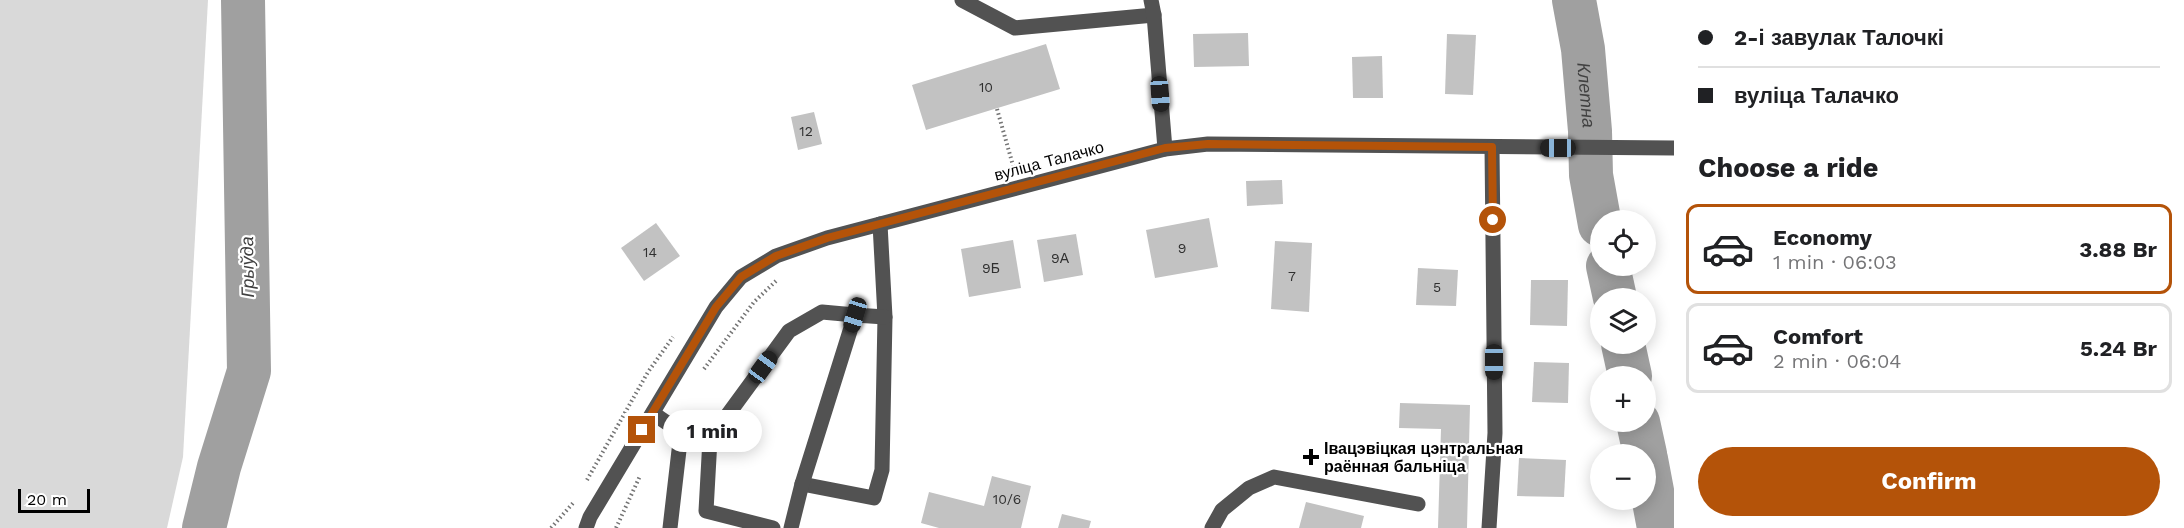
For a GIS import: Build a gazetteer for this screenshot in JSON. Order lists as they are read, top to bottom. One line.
{"streets":{"street":["вуліца Талачко"]},"water":["Клетна","Грыўда"],"places":{"health":["Івацэвіцкая цэнтральная раённая бальніца"]},"house_numbers":["10","12","9","14","9А","9Б","7","5","10/6"],"scale_bar":"20 m","page":{"banner":["2-і завулак Талочкі","вуліца Талачко"],"heading":"Choose a ride","list":[{"name":"Economy","note":"1 min · 06:03","value":"3.88 Br"},{"name":"Comfort","note":"2 min · 06:04","value":"5.24 Br"}],"map_buttons":["+","−"],"bubble":"1 min","buttons":"Confirm","scale":"20 m"}}
